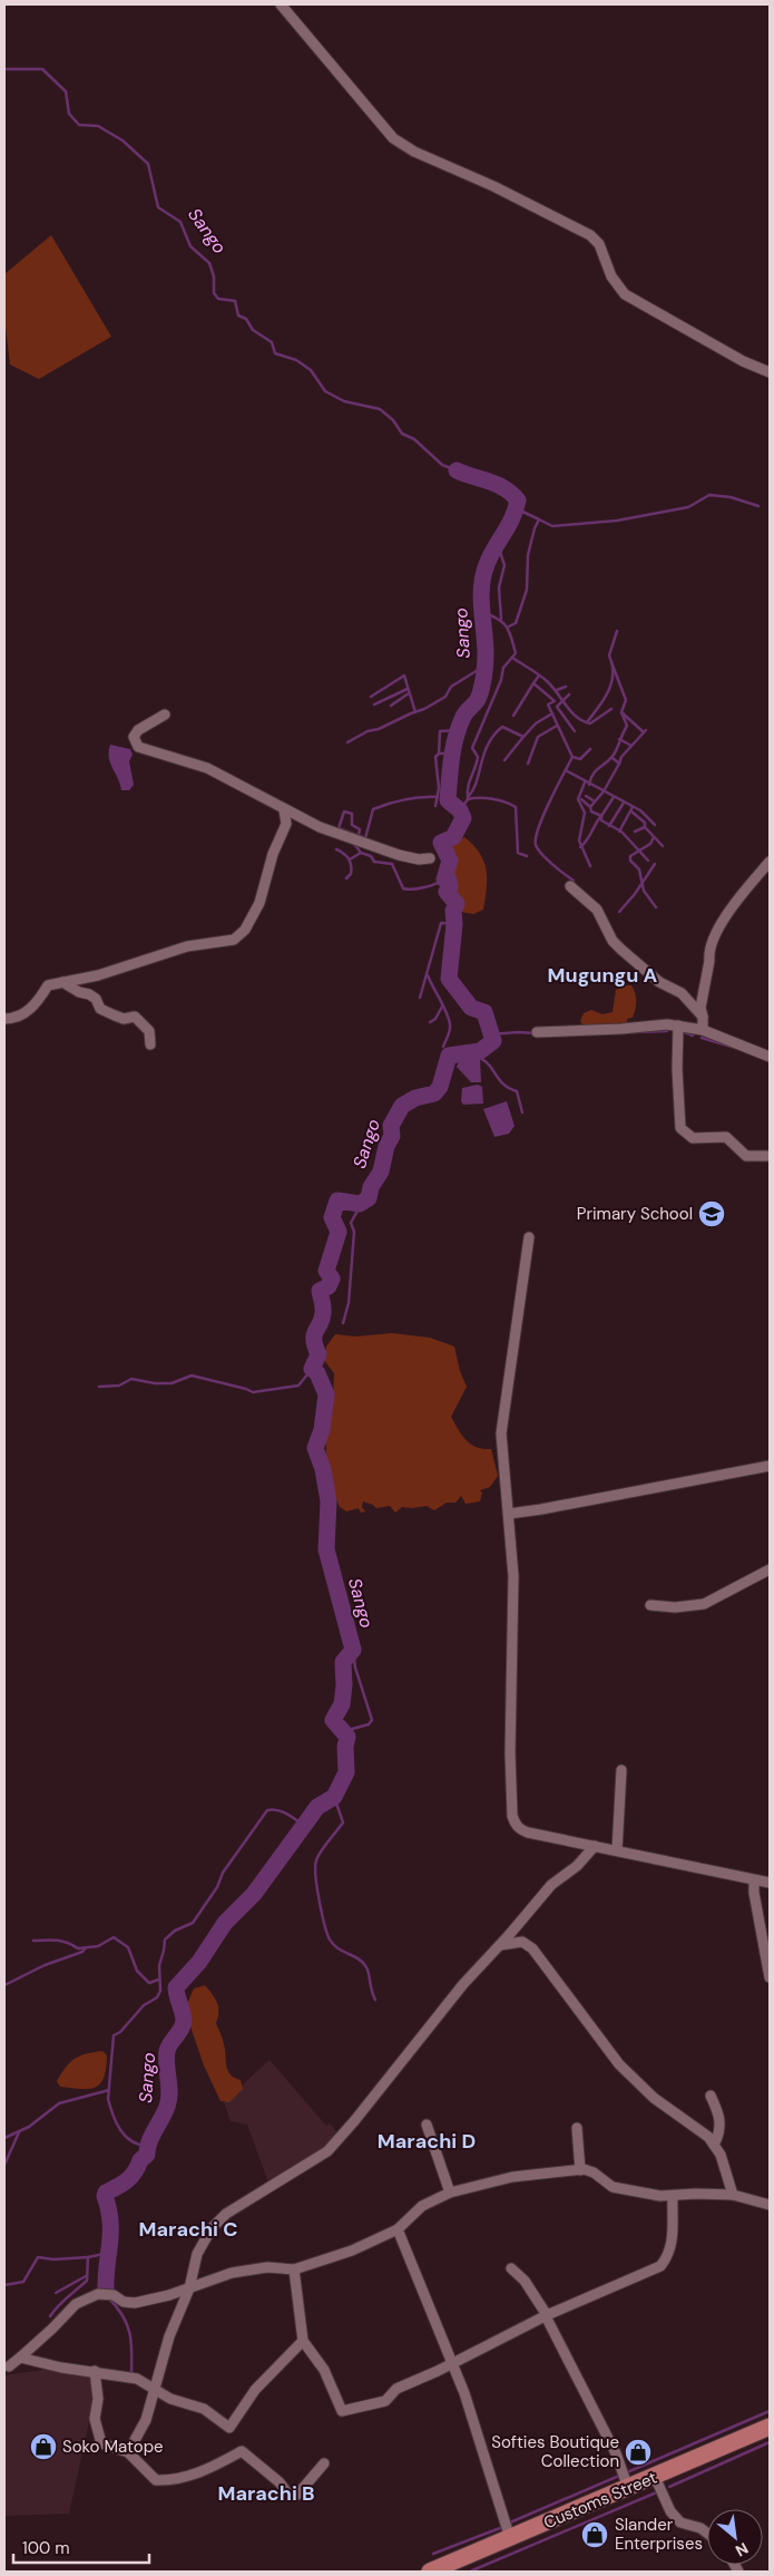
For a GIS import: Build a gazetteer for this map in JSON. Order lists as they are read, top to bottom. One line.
{"streets":{"highway":["Customs Street"]},"districts":["Mugungu A","Marachi D","Marachi C","Marachi B"],"water":["Sango"],"places":{"school or university":["Primary School"],"shop":["Soko Matope","Softies Boutique Collection","Slander Enterprises"]},"scale_bar":"100 m","north":"bottom right"}
